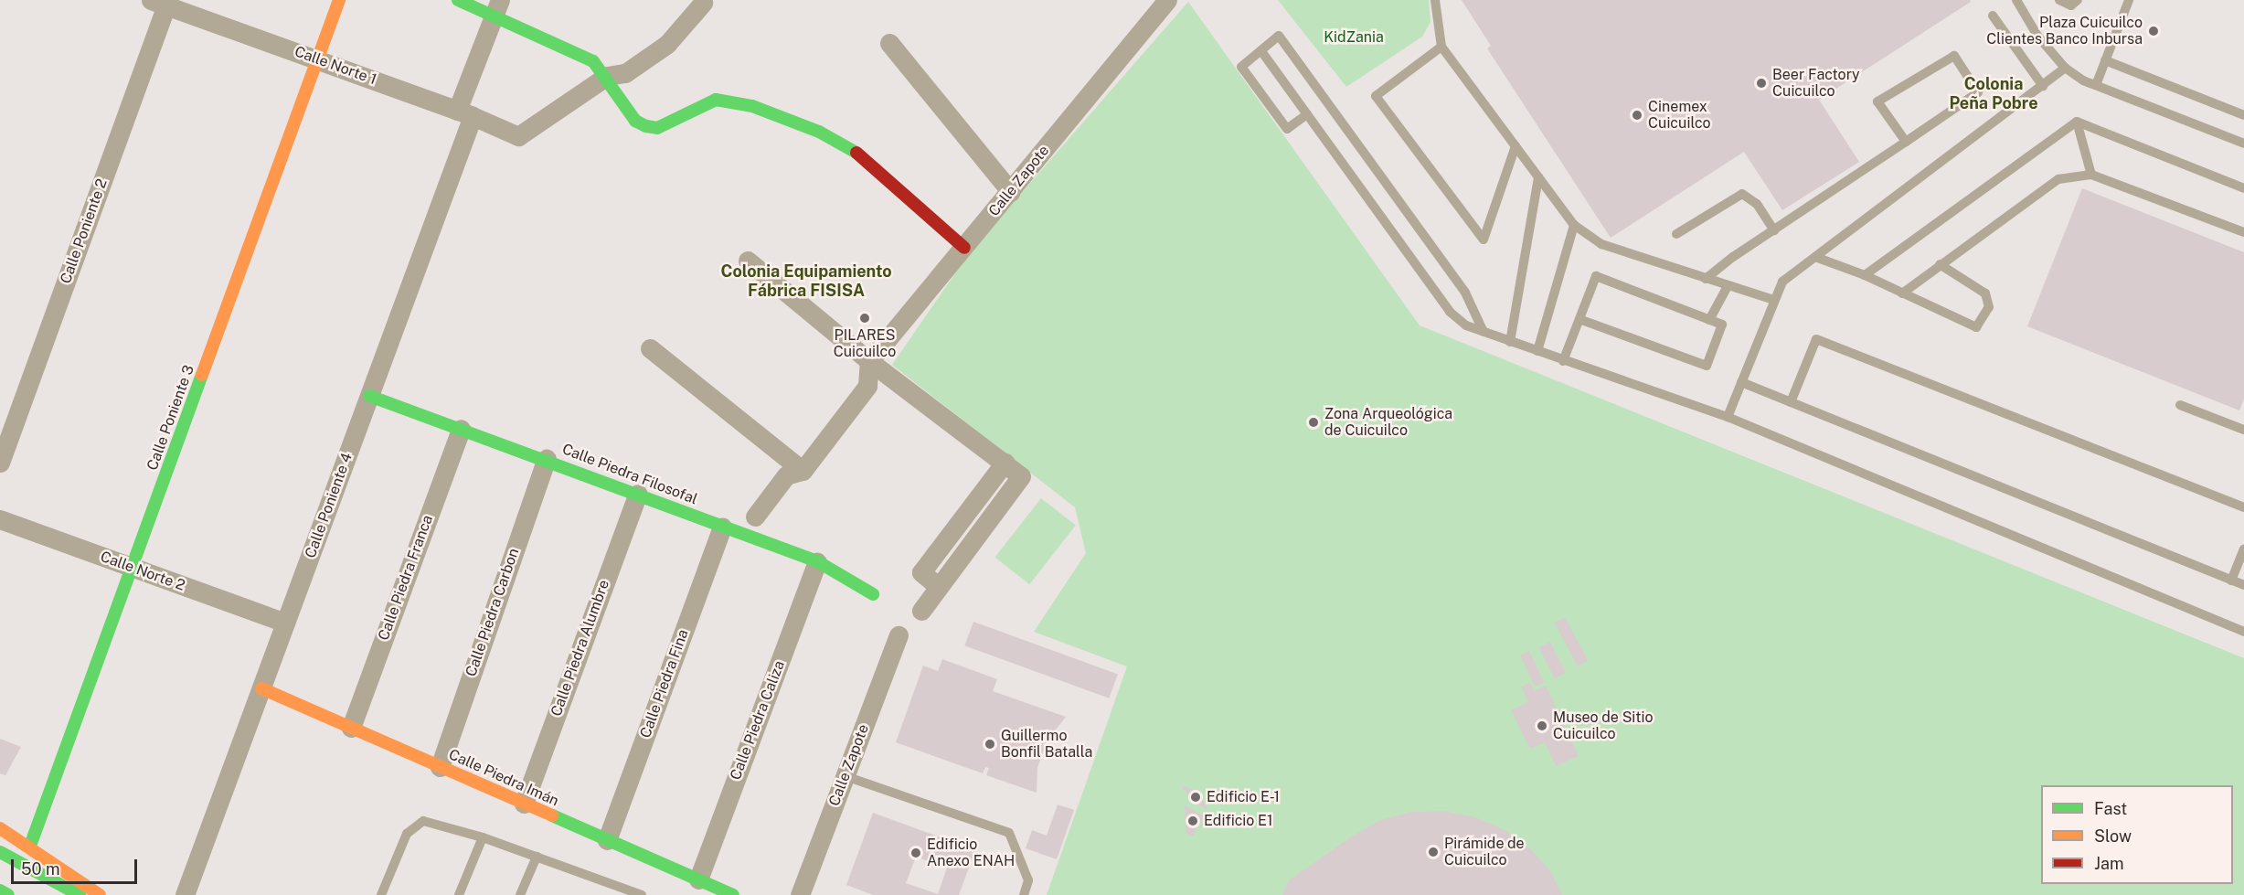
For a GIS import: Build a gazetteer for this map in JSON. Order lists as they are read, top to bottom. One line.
{"streets":{"main road":["Calle Poniente 3","Calle Piedra Filosofal","Calle Piedra Imán"],"street":["Calle Norte 1","Calle Zapote","Calle Poniente 2","Calle Poniente 4","Calle Norte 2","Calle Piedra Franca","Calle Piedra Carbon","Calle Piedra Alumbre","Calle Piedra Fina","Calle Piedra Caliza"]},"crossings":[["Calle Norte 1","Calle Poniente 2"],["Calle Norte 1","Calle Poniente 3"],["Calle Norte 1","Calle Poniente 4"],["Calle Poniente 3","Calle Norte 2"],["Calle Piedra Filosofal","Calle Poniente 4"],["Calle Piedra Filosofal","Calle Piedra Franca"],["Calle Piedra Filosofal","Calle Piedra Carbon"],["Calle Piedra Filosofal","Calle Piedra Alumbre"],["Calle Piedra Filosofal","Calle Piedra Fina"],["Calle Piedra Filosofal","Calle Piedra Caliza"],["Calle Poniente 4","Calle Norte 2"],["Calle Poniente 4","Calle Piedra Imán"],["Calle Piedra Franca","Calle Piedra Imán"],["Calle Piedra Carbon","Calle Piedra Imán"],["Calle Piedra Alumbre","Calle Piedra Imán"],["Calle Piedra Fina","Calle Piedra Imán"],["Calle Piedra Caliza","Calle Piedra Imán"]],"districts":["Colonia Peña Pobre","Colonia Equipamiento Fábrica FISISA"],"parks":["KidZania"],"places":["Plaza Cuicuilco Clientes Banco Inbursa","Beer Factory Cuicuilco","Cinemex Cuicuilco","PILARES Cuicuilco","Zona Arqueológica de Cuicuilco","Museo de Sitio Cuicuilco","Guillermo Bonfil Batalla","Edificio E-1","Edificio E1","Pirámide de Cuicuilco","Edificio Anexo ENAH"],"legend":["Fast","Slow","Jam"],"scale_bar":"50 m"}
